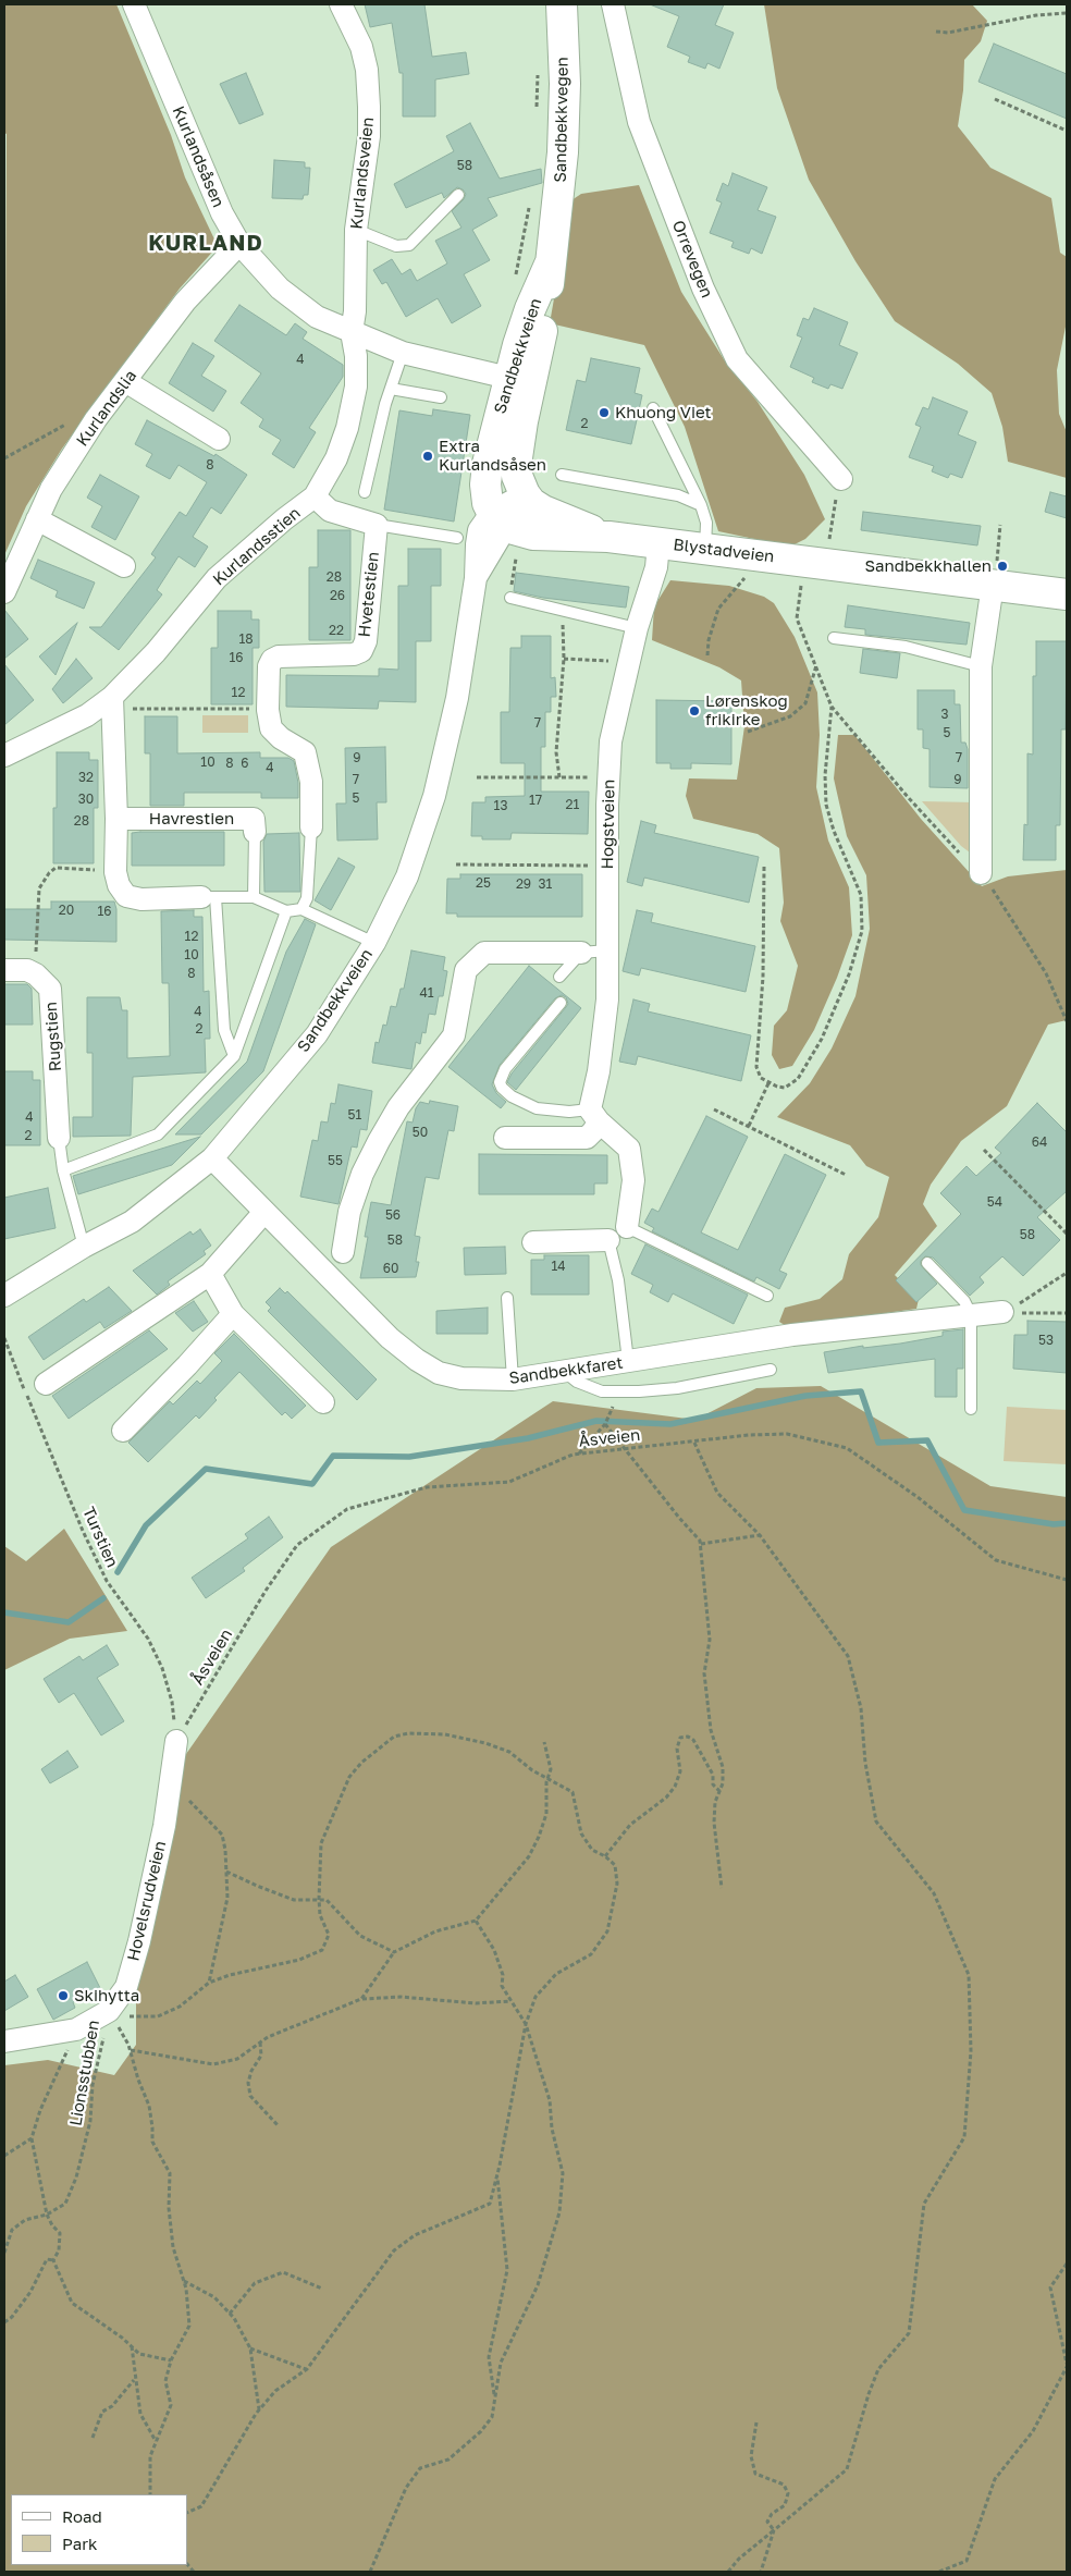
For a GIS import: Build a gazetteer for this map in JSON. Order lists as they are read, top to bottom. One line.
{"streets":{"main road":["Sandbekkvegen","Sandbekkveien","Blystadveien"],"street":["Kurlandsåsen","Kurlandsveien","Orrevegen","Kurlandslia","Kurlandsstien","Hvetestien","Havrestien","Hogstveien","Rugstien","Sandbekkfaret","Hovelsrudveien"],"path":["Åsveien","Turstien","Lionsstubben"]},"crossings":[["Sandbekkvegen","Sandbekkveien"],["Kurlandsåsen","Sandbekkveien"],["Kurlandsåsen","Kurlandslia"],["Kurlandsåsen","Kurlandsstien"],["Kurlandsveien","Kurlandsstien"],["Sandbekkveien","Blystadveien"],["Sandbekkveien","Hogstveien"],["Sandbekkveien","Sandbekkfaret"],["Blystadveien","Hogstveien"],["Åsveien","Turstien"],["Åsveien","Hovelsrudveien"],["Turstien","Hovelsrudveien"],["Hovelsrudveien","Lionsstubben"]],"districts":["KURLAND"],"places":["Khuong Viet","Extra Kurlandsåsen","Sandbekkhallen","Lørenskog frikirke","Skihytta"],"house_numbers":["58","4","2","8","28","26","22","18","16","12","3","7","5","9","7","10","8","6","4","32","7","9","5","30","17","21","13","28","25","29","31","20","16","12","10","8","41","4","2","51","4","50","2","64","55","54","56","58","58","14","60","53"],"legend":["Road","Park"]}
